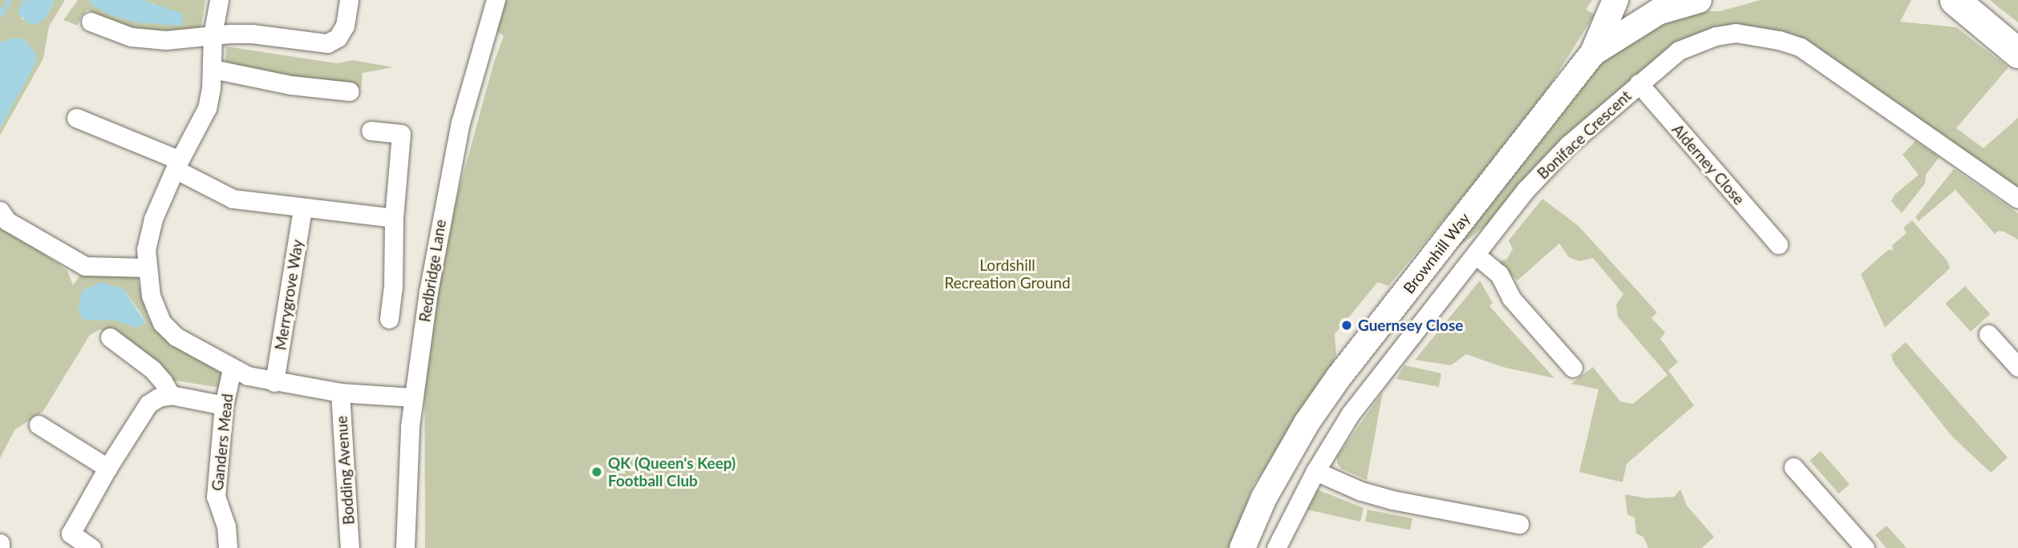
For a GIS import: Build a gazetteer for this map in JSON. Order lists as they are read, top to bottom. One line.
{"streets":{"street":["Boniface Crescent","Alderney Close","Brownhill Way","Redbridge Lane","Merrygrove Way","Ganders Mead","Bodding Avenue"]},"crossings":[["Boniface Crescent","Alderney Close"],["Redbridge Lane","Bodding Avenue"],["Merrygrove Way","Bodding Avenue"],["Ganders Mead","Bodding Avenue"]],"parks":["Lordshill Recreation Ground"],"places":["Guernsey Close","QK (Queen's Keep) Football Club"]}
